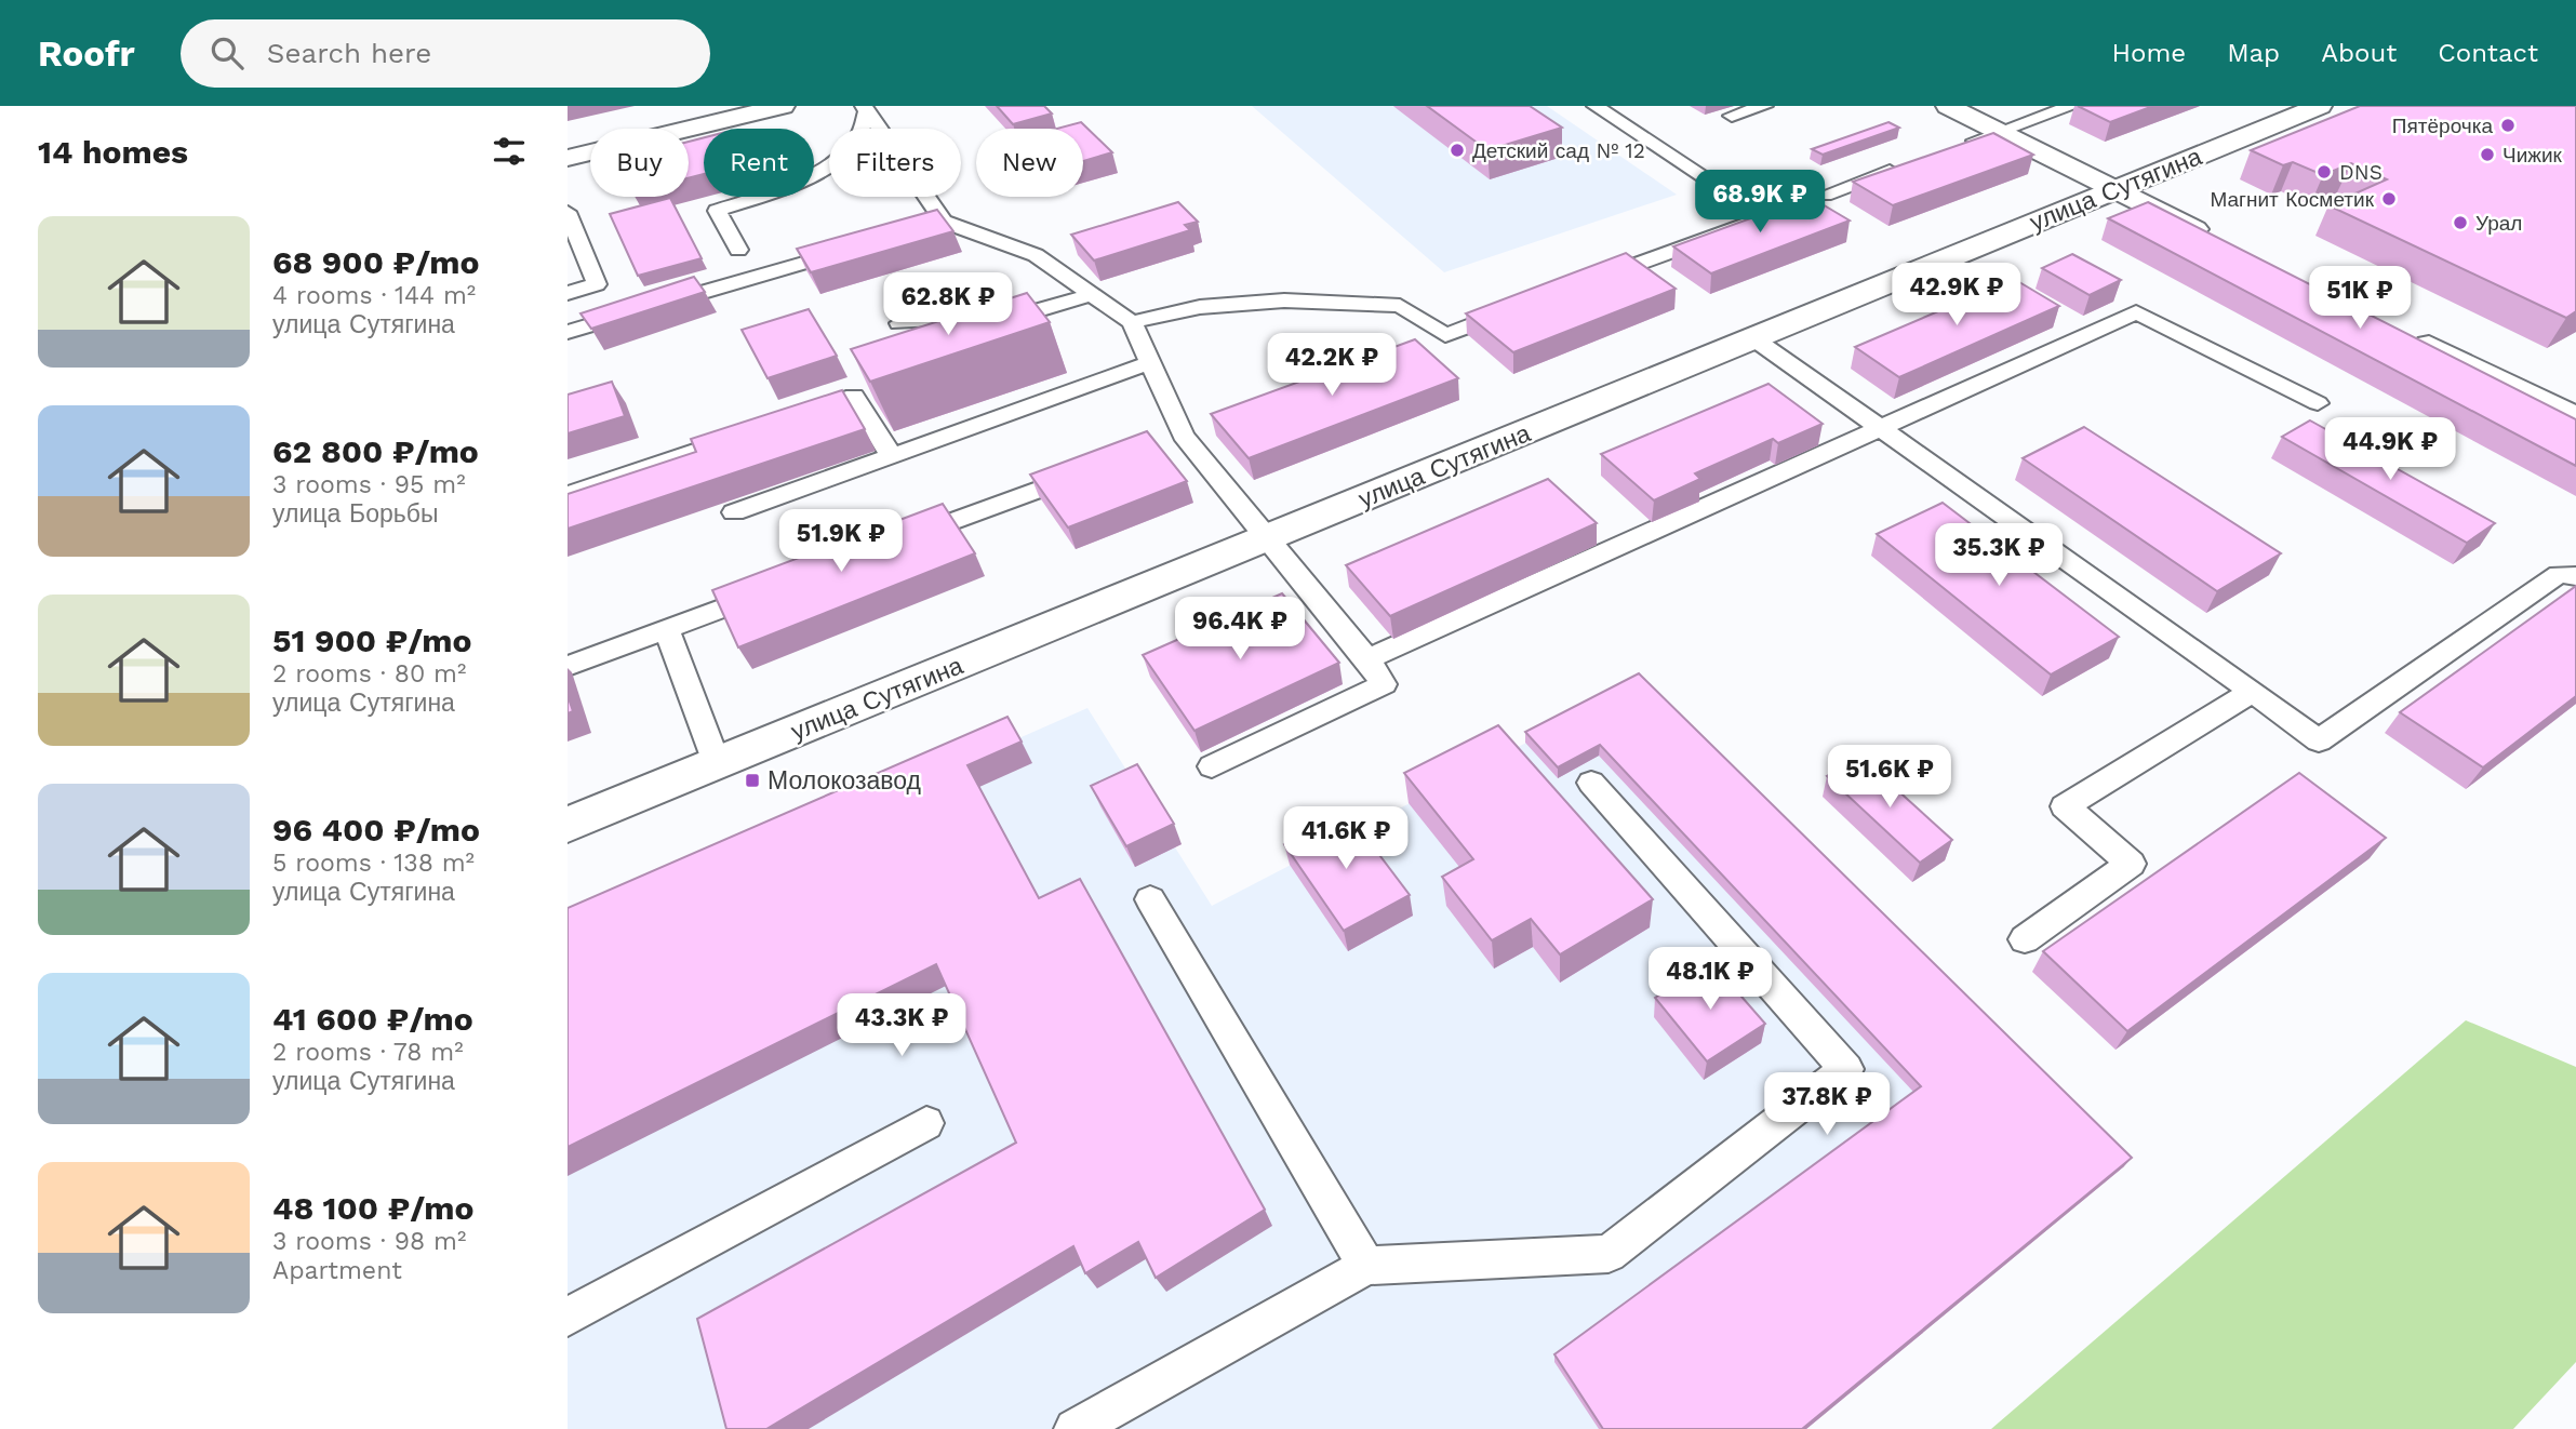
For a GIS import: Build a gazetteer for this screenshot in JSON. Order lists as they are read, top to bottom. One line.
{"streets":{"street":["улица Сутягина"]},"places":{"other":["Пятёрочка","Детский сад № 12","Чижик","DNS","Магнит Косметик","Урал"],"transit":["Молокозавод"]},"page":{"header":"Roofr","search":"Search here","nav":["Home","Map","About","Contact"],"heading":"14 homes","chip":["Buy","Rent","Filters","New"],"price":["68.9K ₽","42.9K ₽","51K ₽","62.8K ₽","42.2K ₽","44.9K ₽","51.9K ₽","35.3K ₽","96.4K ₽","51.6K ₽","41.6K ₽","48.1K ₽","43.3K ₽","37.8K ₽"],"list":[{"name":"68 900 ₽/mo","note":"4 rooms · 144 m² · улица Сутягина"},{"name":"62 800 ₽/mo","note":"3 rooms · 95 m² · улица Борьбы"},{"name":"51 900 ₽/mo","note":"2 rooms · 80 m² · улица Сутягина"},{"name":"96 400 ₽/mo","note":"5 rooms · 138 m² · улица Сутягина"},{"name":"41 600 ₽/mo","note":"2 rooms · 78 m² · улица Сутягина"},{"name":"48 100 ₽/mo","note":"3 rooms · 98 m² · Apartment"}]}}
